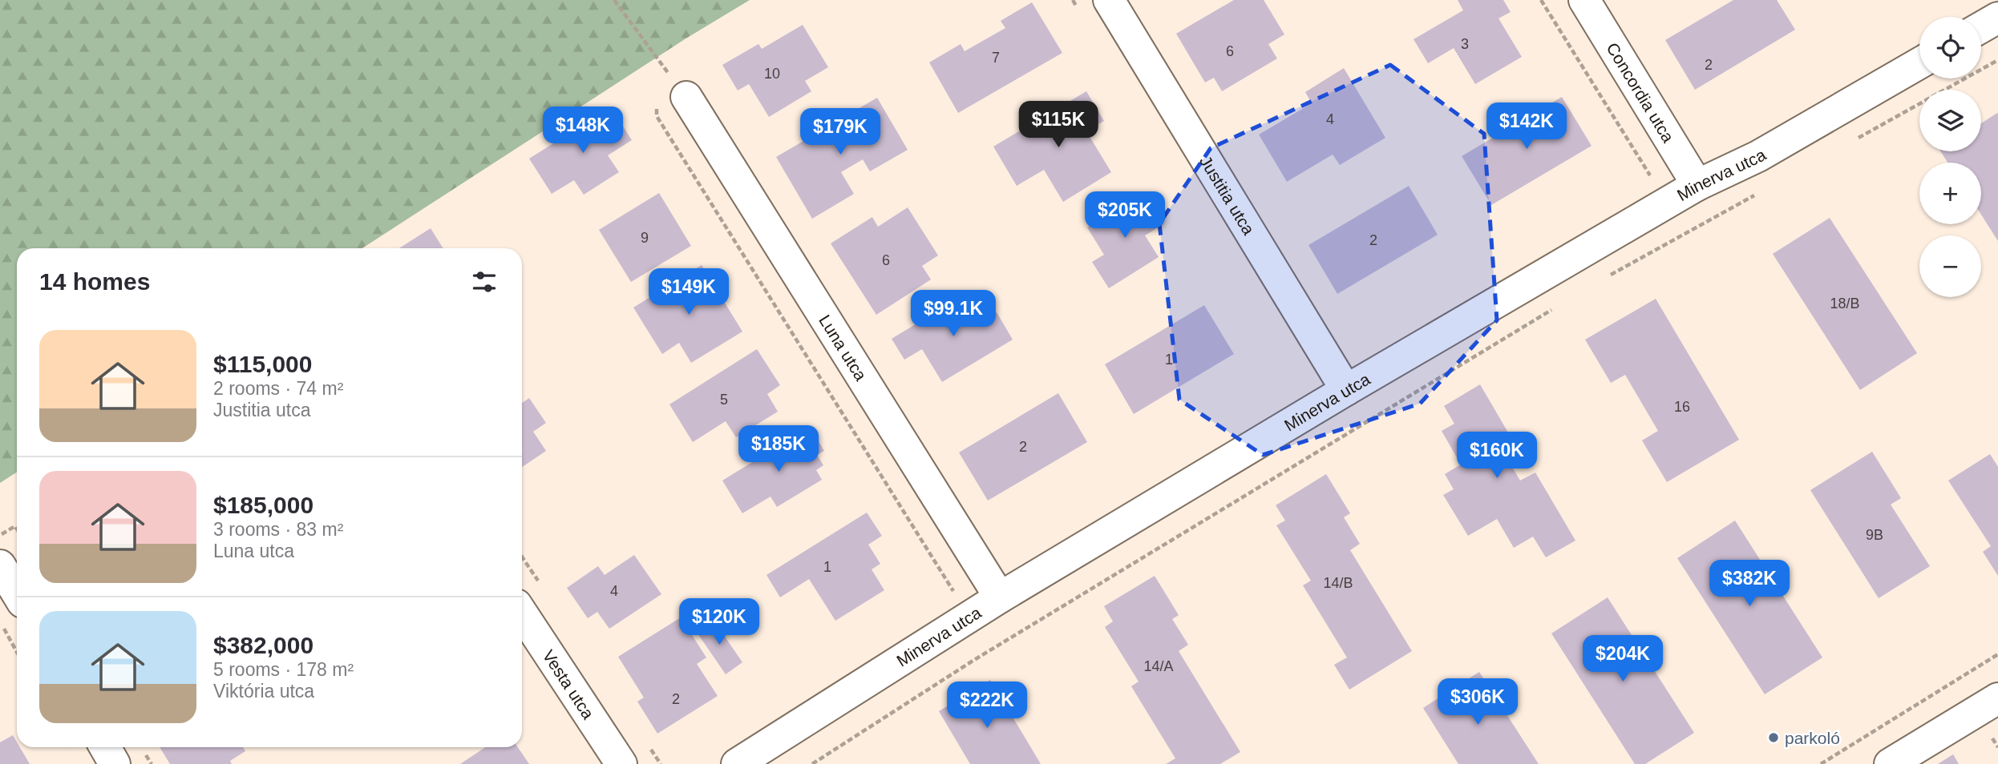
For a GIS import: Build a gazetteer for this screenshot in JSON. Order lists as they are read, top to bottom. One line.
{"streets":{"street":["Concordia utca","Minerva utca","Justitia utca","Luna utca","Vesta utca"]},"crossings":[["Concordia utca","Minerva utca"],["Minerva utca","Justitia utca"],["Minerva utca","Luna utca"]],"places":["parkoló"],"house_numbers":["3","6","7","2","10","4","9","2","6","18/B","1","5","16","2","9B","1","14/B","4","14/A","2"],"page":{"map_buttons":["+","−"],"price":["$115K","$142K","$148K","$179K","$205K","$149K","$99.1K","$185K","$160K","$382K","$120K","$204K","$306K","$222K"],"heading":"14 homes","list":[{"name":"$115,000","note":"2 rooms · 74 m² · Justitia utca"},{"name":"$185,000","note":"3 rooms · 83 m² · Luna utca"},{"name":"$382,000","note":"5 rooms · 178 m² · Viktória utca"}]}}
